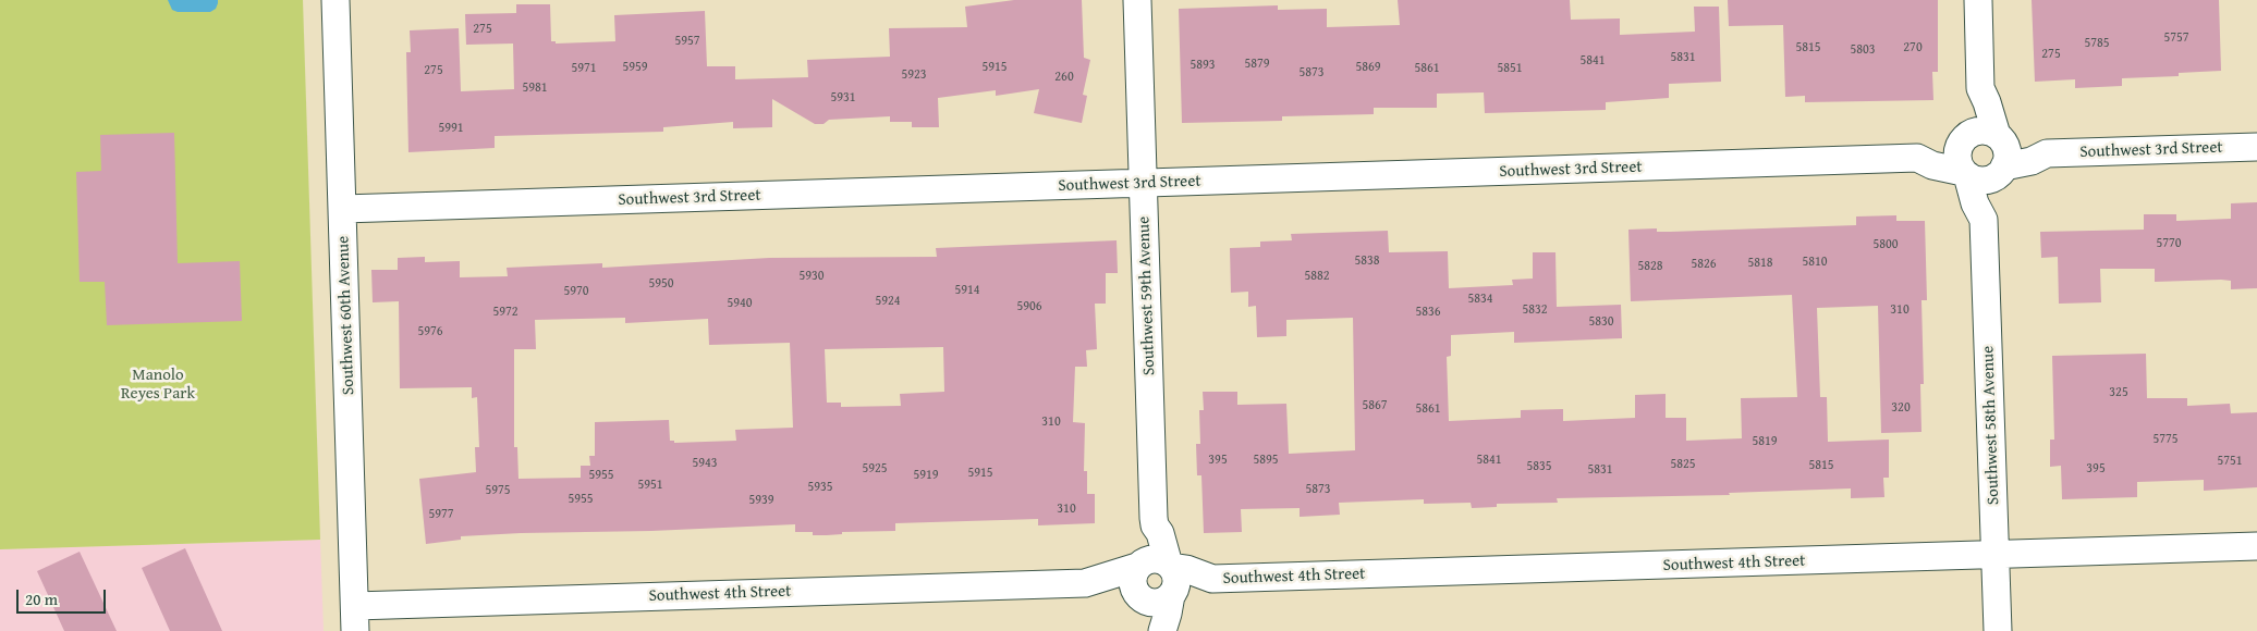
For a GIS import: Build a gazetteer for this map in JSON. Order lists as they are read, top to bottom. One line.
{"streets":{"street":["Southwest 3rd Street","Southwest 59th Avenue","Southwest 60th Avenue","Southwest 58th Avenue","Southwest 4th Street"]},"crossings":[["Southwest 3rd Street","Southwest 59th Avenue"],["Southwest 3rd Street","Southwest 60th Avenue"],["Southwest 3rd Street","Southwest 58th Avenue"],["Southwest 59th Avenue","Southwest 4th Street"],["Southwest 60th Avenue","Southwest 4th Street"],["Southwest 58th Avenue","Southwest 4th Street"]],"parks":["Manolo Reyes Park"],"house_numbers":["275","5757","5957","5785","5815","270","5803","275","5831","5841","5879","5893","5959","5915","5869","5971","5861","5851","275","5873","5923","260","5981","5931","5991","5770","5800","5838","5810","5818","5826","5828","5930","5882","5950","5914","5970","5834","5924","5940","5906","5832","310","5972","5836","5830","5976","325","5867","320","5861","310","5775","5819","395","5895","5841","5751","5943","5825","5815","5835","5925","395","5831","5915","5955","5919","5951","5935","5873","5975","5955","5939","310","5977"],"scale_bar":"20 m"}
